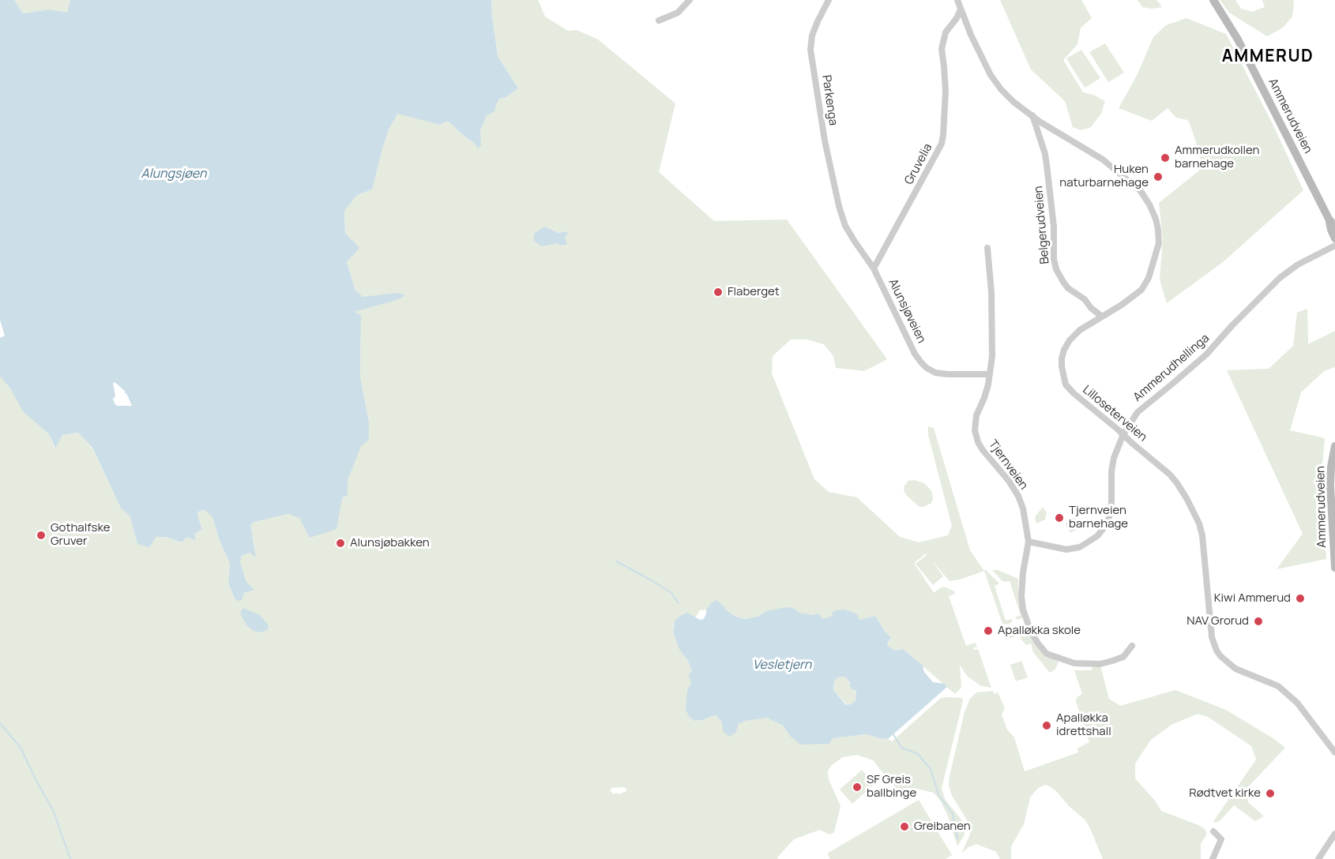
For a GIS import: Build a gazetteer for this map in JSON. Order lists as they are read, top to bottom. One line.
{"streets":{"street":["Parkenga","Ammerudveien","Gruvelia","Belgerudveien","Alunsjøveien","Ammerudhellinga","Lilloseterveien","Tjernveien"]},"crossings":[["Parkenga","Alunsjøveien"],["Gruvelia","Alunsjøveien"],["Gruvelia","Lilloseterveien"],["Belgerudveien","Lilloseterveien"],["Alunsjøveien","Tjernveien"],["Ammerudhellinga","Lilloseterveien"],["Ammerudhellinga","Tjernveien"]],"districts":["AMMERUD"],"water":["Alungsjøen","Vesletjern"],"places":["Ammerudkollen barnehage","Huken naturbarnehage","Flaberget","Tjernveien barnehage","Gothalfske Gruver","Alunsjøbakken","Kiwi Ammerud","NAV Grorud","Apalløkka skole","Apalløkka idrettshall","SF Greis ballbinge","Rødtvet kirke","Greibanen"]}
